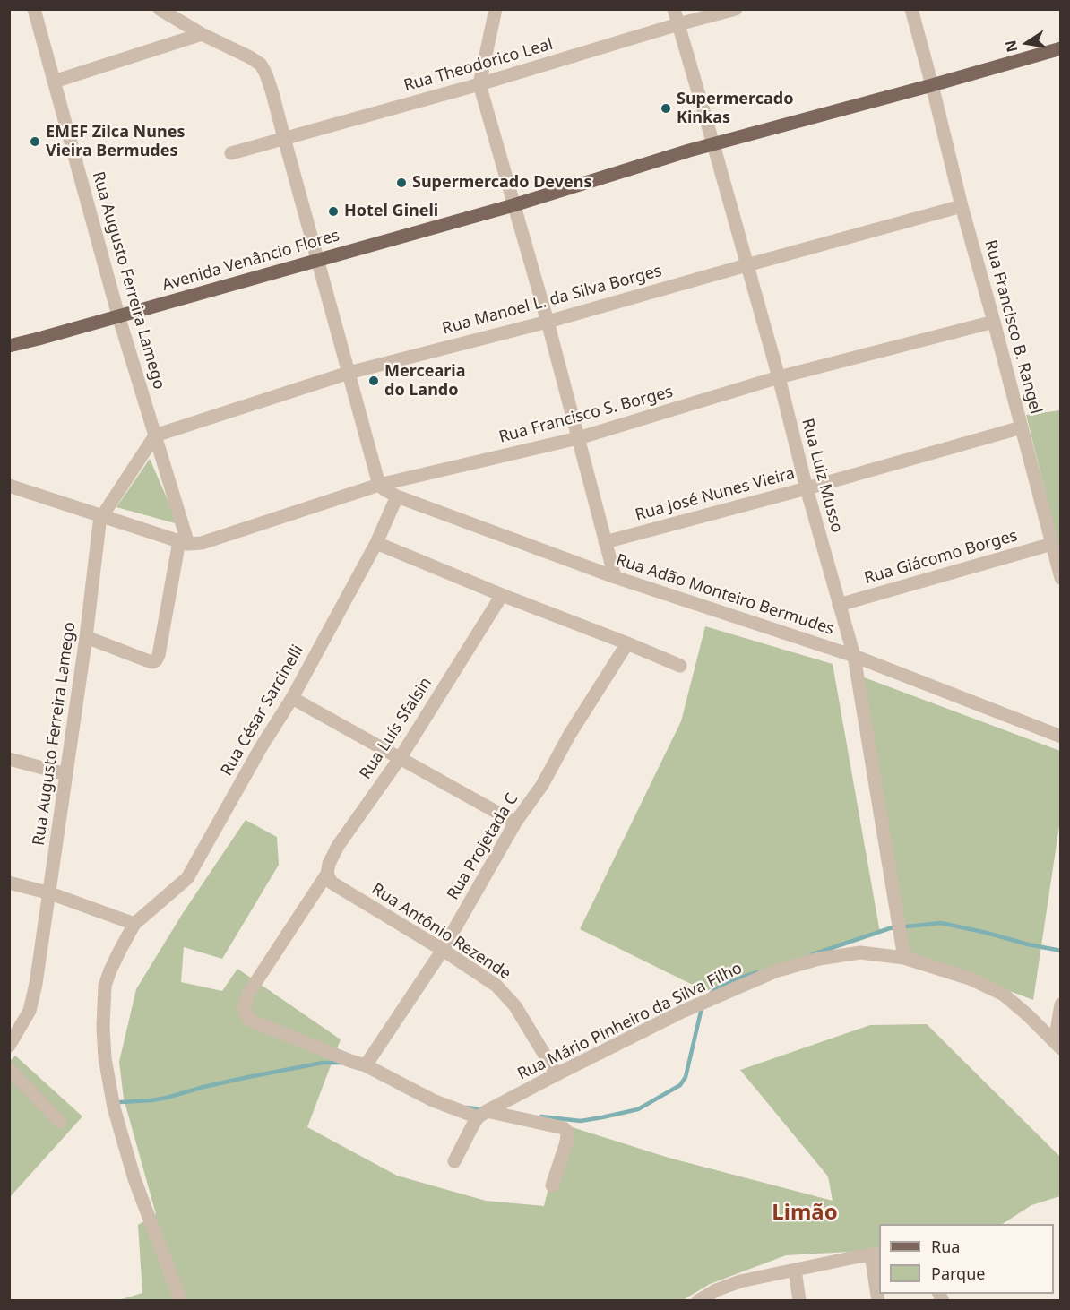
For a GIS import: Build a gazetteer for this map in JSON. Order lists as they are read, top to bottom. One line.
{"streets":{"main road":["Avenida Venâncio Flores"],"street":["Rua Theodorico Leal","Rua Augusto Ferreira Lamego","Rua Manoel L. da Silva Borges","Rua Francisco B. Rangel","Rua Francisco S. Borges","Rua Luiz Musso","Rua José Nunes Vieira","Rua Giácomo Borges","Rua Adão Monteiro Bermudes","Rua César Sarcinelli","Rua Luís Sfalsin","Rua Projetada C","Rua Antônio Rezende","Rua Mário Pinheiro da Silva Filho"]},"crossings":[["Rua Theodorico Leal","Rua Luiz Musso"],["Avenida Venâncio Flores","Rua Augusto Ferreira Lamego"],["Avenida Venâncio Flores","Rua Francisco B. Rangel"],["Avenida Venâncio Flores","Rua Luiz Musso"],["Rua Augusto Ferreira Lamego","Rua Manoel L. da Silva Borges"],["Rua Augusto Ferreira Lamego","Rua Francisco S. Borges"],["Rua Manoel L. da Silva Borges","Rua Francisco B. Rangel"],["Rua Manoel L. da Silva Borges","Rua Luiz Musso"],["Rua Francisco B. Rangel","Rua Francisco S. Borges"],["Rua Francisco B. Rangel","Rua José Nunes Vieira"],["Rua Francisco B. Rangel","Rua Giácomo Borges"],["Rua Francisco S. Borges","Rua Luiz Musso"],["Rua Francisco S. Borges","Rua Adão Monteiro Bermudes"],["Rua Luiz Musso","Rua José Nunes Vieira"],["Rua Luiz Musso","Rua Giácomo Borges"],["Rua Luiz Musso","Rua Adão Monteiro Bermudes"],["Rua Luiz Musso","Rua Mário Pinheiro da Silva Filho"],["Rua Adão Monteiro Bermudes","Rua César Sarcinelli"],["Rua Luís Sfalsin","Rua Projetada C"],["Rua Luís Sfalsin","Rua Antônio Rezende"],["Rua Projetada C","Rua Antônio Rezende"],["Rua Antônio Rezende","Rua Mário Pinheiro da Silva Filho"]],"districts":["Limão"],"places":["Supermercado Kinkas","EMEF Zilca Nunes Vieira Bermudes","Supermercado Devens","Hotel Gineli","Mercearia do Lando"],"legend":["Rua","Parque"],"north":"left"}
